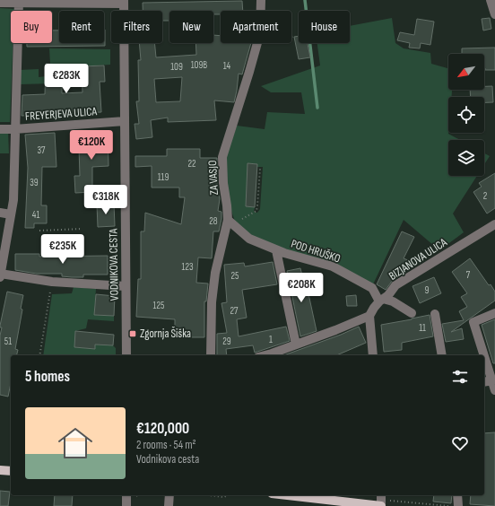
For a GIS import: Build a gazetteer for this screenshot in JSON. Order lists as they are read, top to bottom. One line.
{"streets":{"street":["FREYERJEVA ULICA","ZA VASJO","POD HRUŠKO","BIZJANOVA ULICA","VODNIKOVA CESTA"]},"crossings":[["FREYERJEVA ULICA","VODNIKOVA CESTA"],["ZA VASJO","POD HRUŠKO"],["POD HRUŠKO","BIZJANOVA ULICA"]],"places":{"transit":["Zgornja Šiška"]},"house_numbers":["109B","14","109","37","22","119","39","2","41","28","123","7","25","9","125","27","11","1","51","29"],"north":"bottom left","page":{"chip":["Buy","Rent","Filters","New","Apartment","House"],"price":["€283K","€120K","€318K","€235K","€208K"],"heading":"5 homes","list":[{"name":"€120,000","note":"2 rooms · 54 m² · Vodnikova cesta"}]}}
